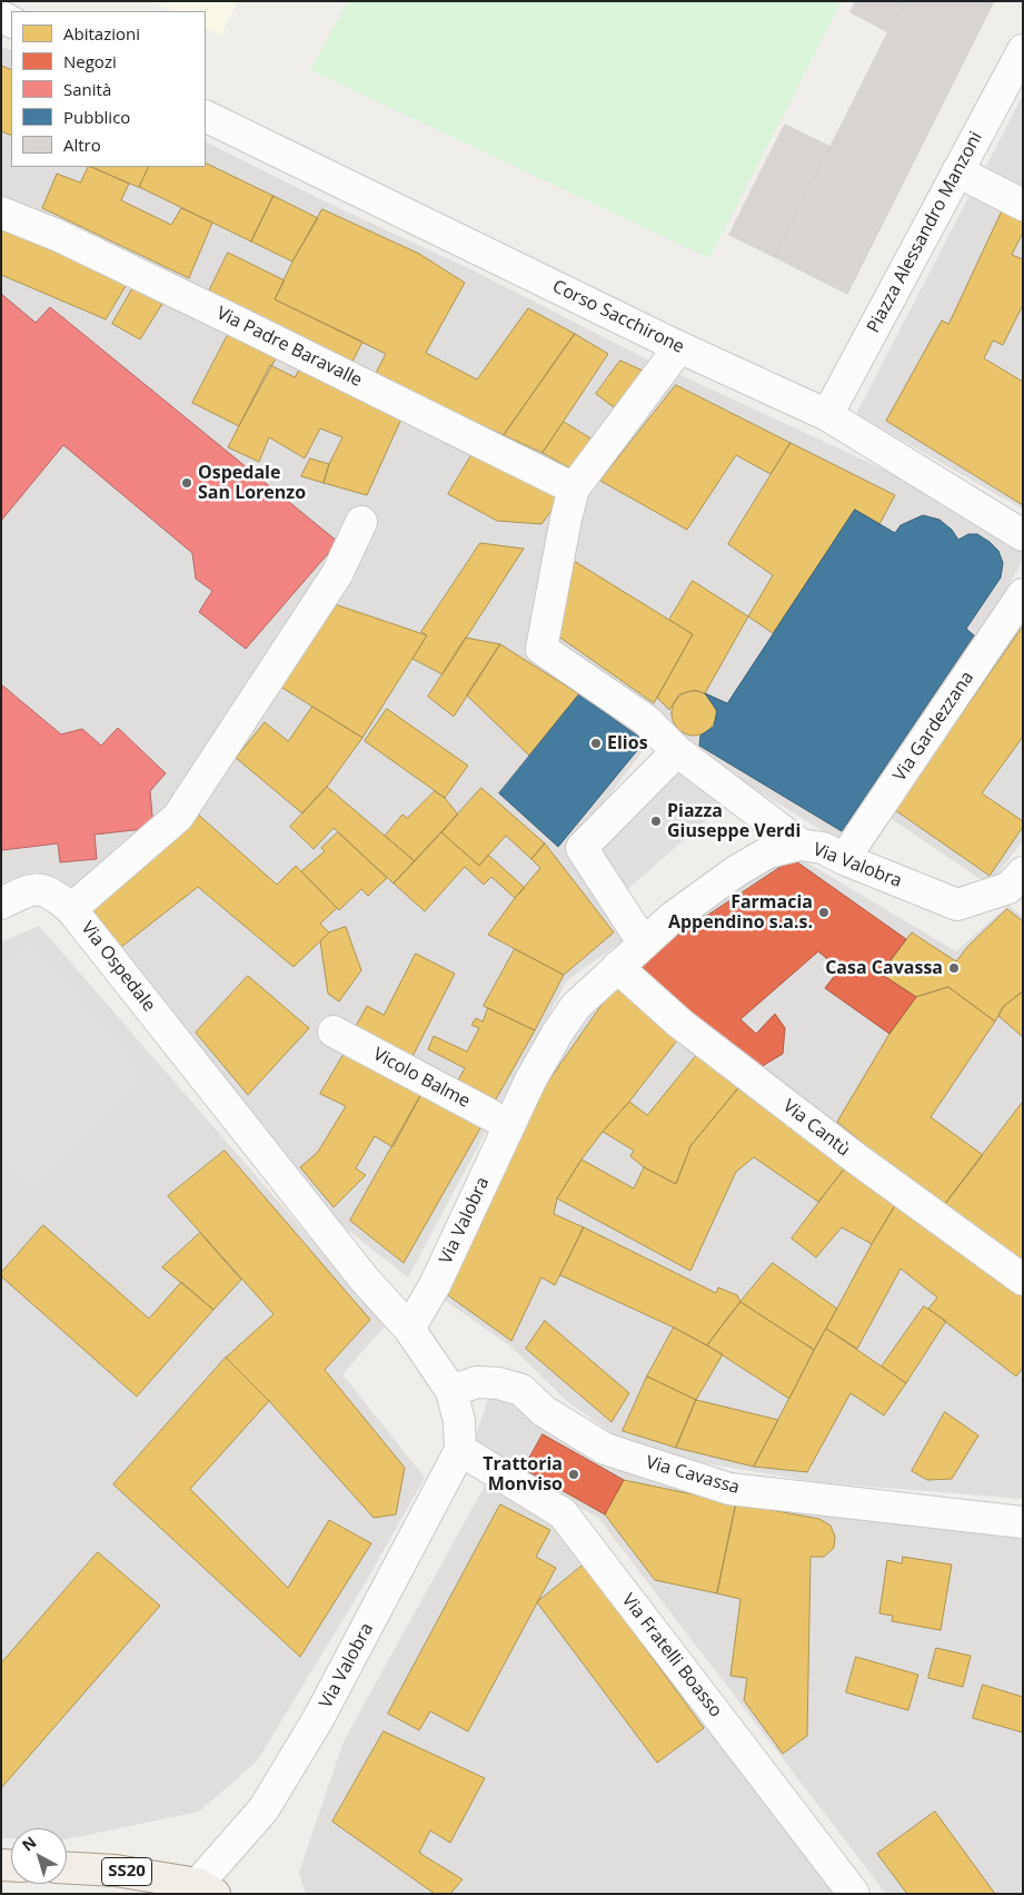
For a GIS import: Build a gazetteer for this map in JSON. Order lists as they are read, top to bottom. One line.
{"streets":{"main road":["SS20"],"street":["Piazza Alessandro Manzoni","Corso Sacchirone","Via Padre Baravalle","Via Gardezzana","Via Valobra","Via Ospedale","Vicolo Balme","Via Cantù","Via Cavassa","Via Fratelli Boasso"]},"crossings":[["Piazza Alessandro Manzoni","Corso Sacchirone"],["Via Gardezzana","Via Valobra"],["Via Valobra","Via Ospedale"],["Via Valobra","Vicolo Balme"],["Via Valobra","Via Cantù"],["Via Valobra","Via Cavassa"],["Via Valobra","Via Fratelli Boasso"],["Via Valobra","SS20"]],"places":["Ospedale San Lorenzo","Elios","Piazza Giuseppe Verdi","Farmacia Appendino s.a.s.","Casa Cavassa","Trattoria Monviso"],"legend":["Abitazioni","Negozi","Sanità","Pubblico","Altro"],"north":"top left"}
